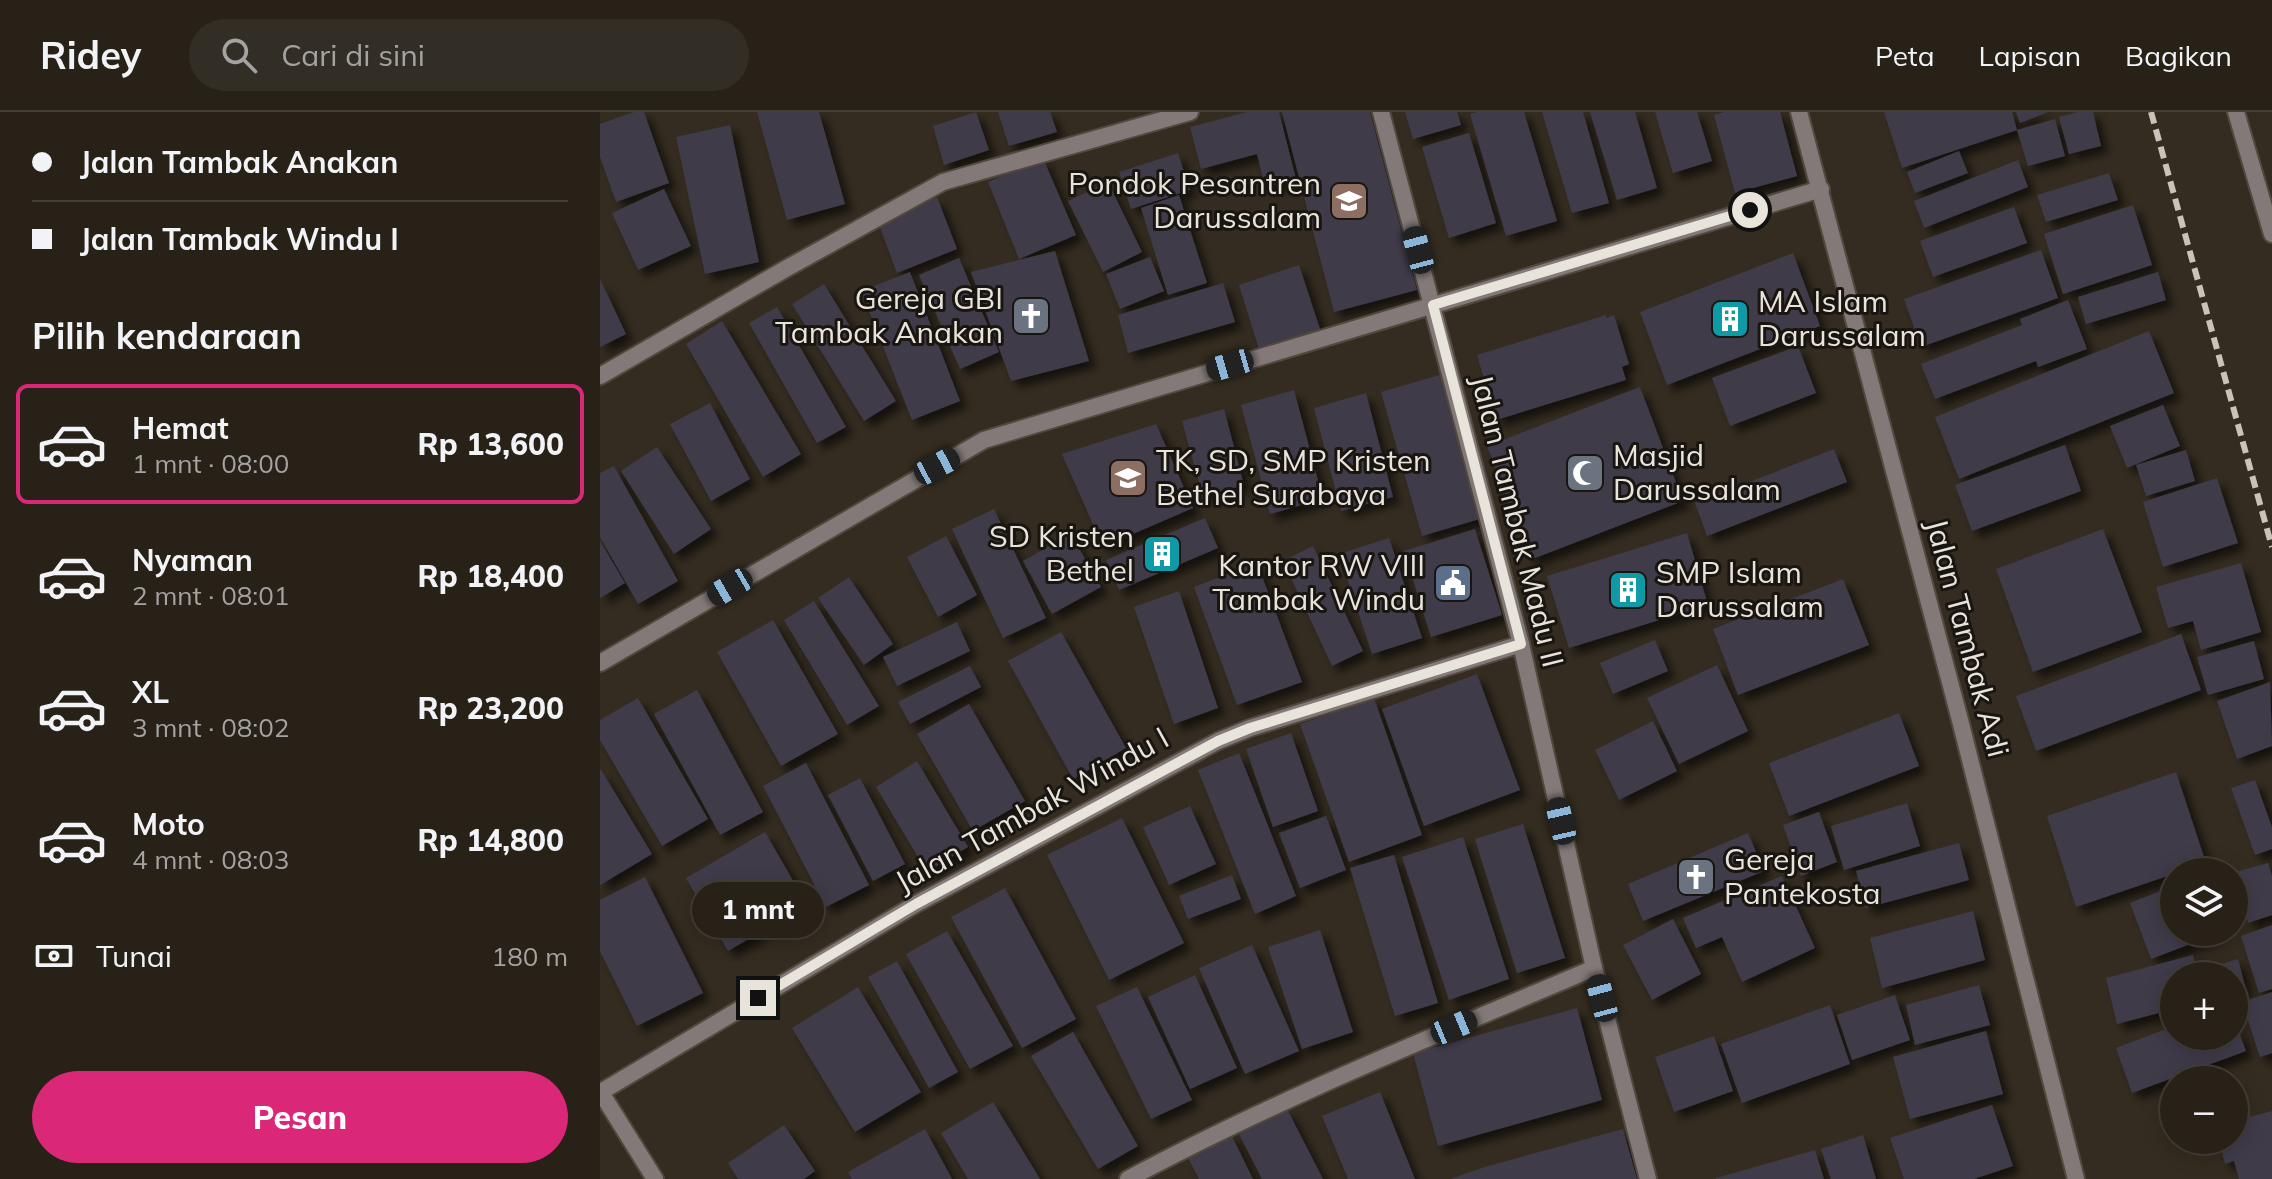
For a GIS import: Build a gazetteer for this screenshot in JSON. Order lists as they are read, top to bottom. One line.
{"streets":{"street":["Jalan Tambak Madu II","Jalan Tambak Adi","Jalan Tambak Windu I"]},"crossings":[["Jalan Tambak Madu II","Jalan Tambak Windu I"]],"places":{"school or university":["Pondok Pesantren Darussalam","TK, SD, SMP Kristen Bethel Surabaya"],"church":["Gereja GBI Tambak Anakan","Gereja Pantekosta"],"building":["MA Islam Darussalam","SD Kristen Bethel","SMP Islam Darussalam"],"mosque":["Masjid Darussalam"],"public building":["Kantor RW VIII Tambak Windu"]},"page":{"header":"Ridey","search":"Cari di sini","nav":["Peta","Lapisan","Bagikan"],"banner":["Jalan Tambak Anakan","Jalan Tambak Windu I"],"heading":"Pilih kendaraan","list":[{"name":"Hemat","note":"1 mnt · 08:00","value":"Rp 13,600"},{"name":"Nyaman","note":"2 mnt · 08:01","value":"Rp 18,400"},{"name":"XL","note":"3 mnt · 08:02","value":"Rp 23,200"},{"name":"Moto","note":"4 mnt · 08:03","value":"Rp 14,800"}],"map_buttons":["+","−"],"bubble":"1 mnt","pay":["Tunai","180 m"],"buttons":"Pesan"}}
